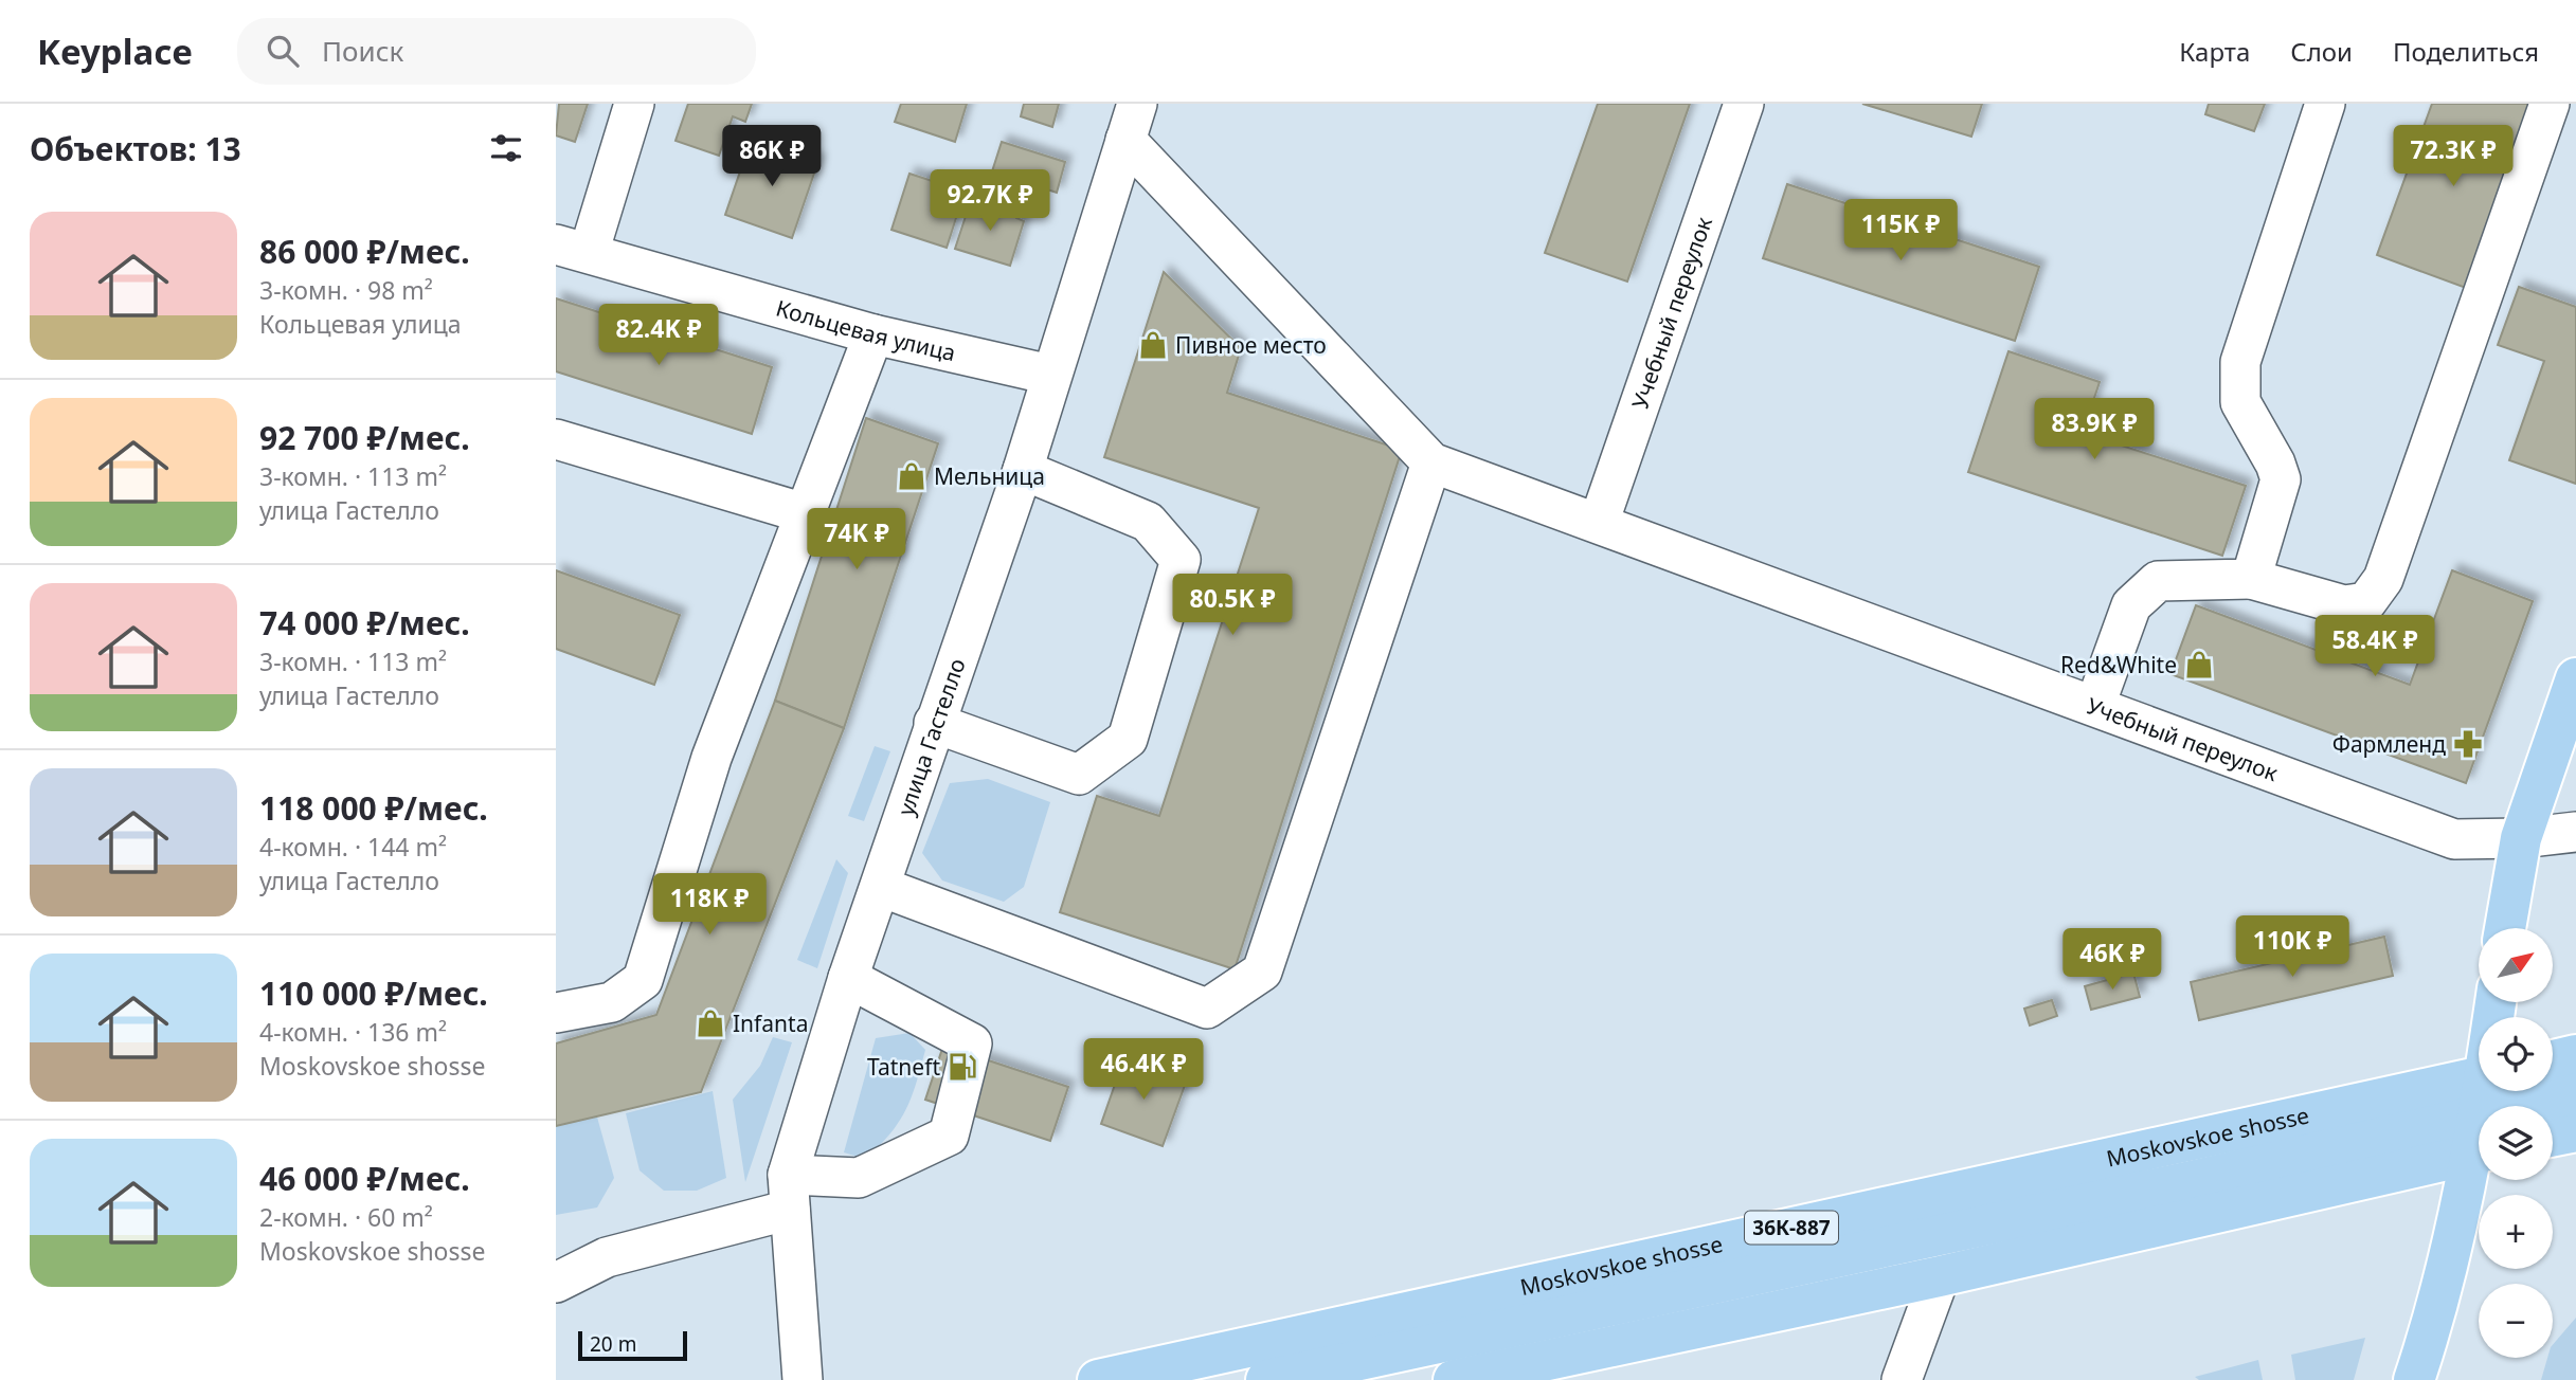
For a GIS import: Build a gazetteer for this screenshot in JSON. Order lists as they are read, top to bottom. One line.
{"streets":{"main road":["Moskovskoe shosse","36К-887"],"street":["Учебный переулок","Кольцевая улица","улица Гастелло"]},"crossings":[["Кольцевая улица","улица Гастелло"]],"places":{"shop":["Пивное место","Мельница","Red&White","Infanta"],"pharmacy":["Фармленд"],"fuel station":["Tatneft"]},"scale_bar":"20 m","north":"top right","page":{"header":"Keyplace","search":"Поиск","nav":["Карта","Слои","Поделиться"],"heading":"Объектов: 13","price":["86K ₽","72.3K ₽","92.7K ₽","115K ₽","82.4K ₽","83.9K ₽","74K ₽","80.5K ₽","58.4K ₽","118K ₽","110K ₽","46K ₽","46.4K ₽"],"list":[{"name":"86 000 ₽/мес.","note":"3-комн. · 98 m² · Кольцевая улица"},{"name":"92 700 ₽/мес.","note":"3-комн. · 113 m² · улица Гастелло"},{"name":"74 000 ₽/мес.","note":"3-комн. · 113 m² · улица Гастелло"},{"name":"118 000 ₽/мес.","note":"4-комн. · 144 m² · улица Гастелло"},{"name":"110 000 ₽/мес.","note":"4-комн. · 136 m² · Moskovskoe shosse"},{"name":"46 000 ₽/мес.","note":"2-комн. · 60 m² · Moskovskoe shosse"}],"map_buttons":["+","−"],"scale":"20 m"}}
